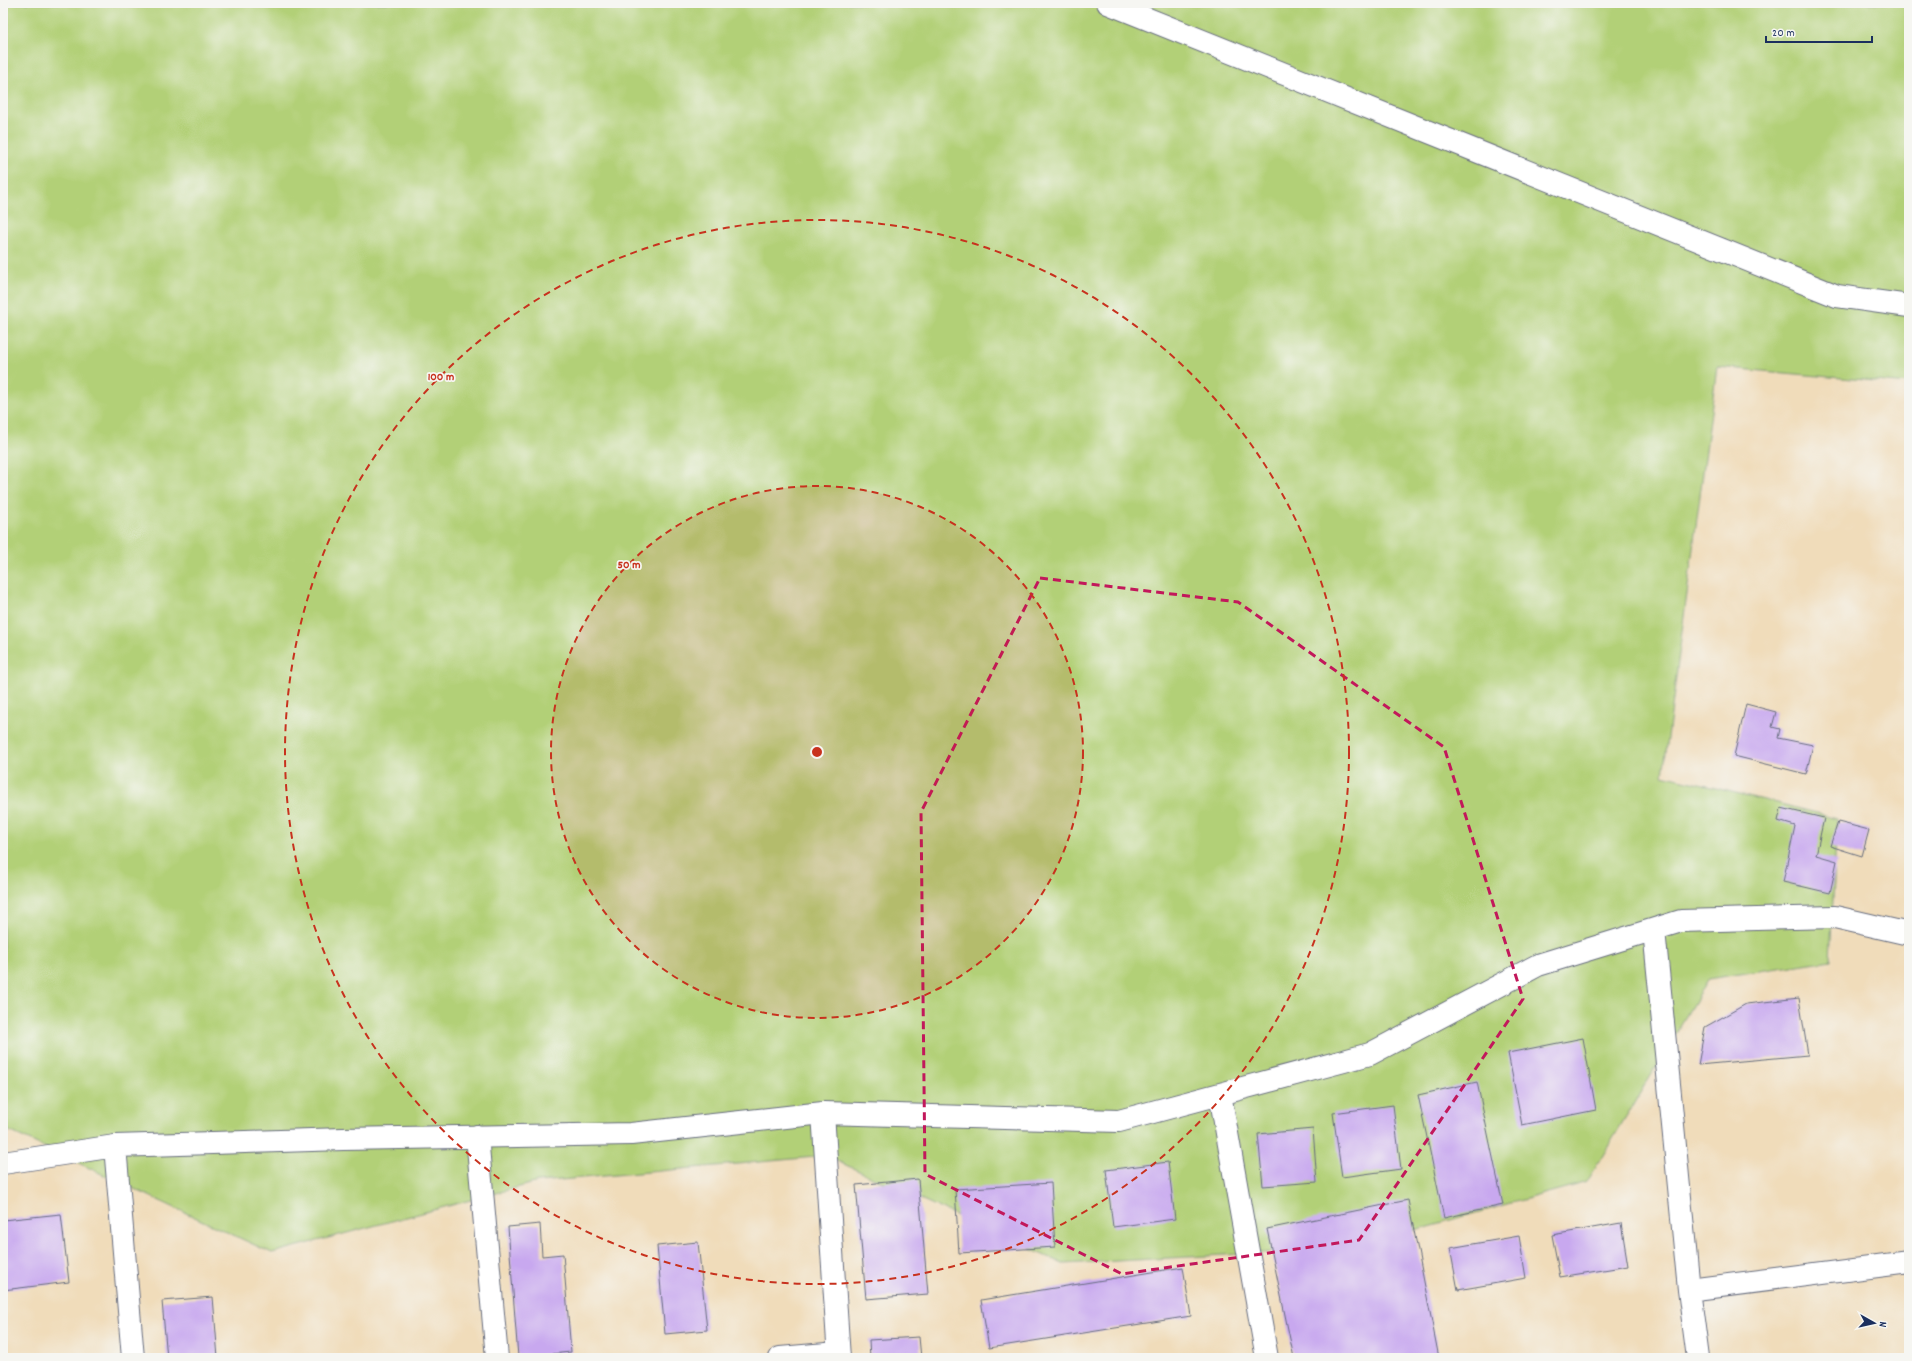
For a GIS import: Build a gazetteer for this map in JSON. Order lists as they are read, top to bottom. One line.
{"scale_bar":"20 m","north":"right","rings":["100 m","50 m"]}
